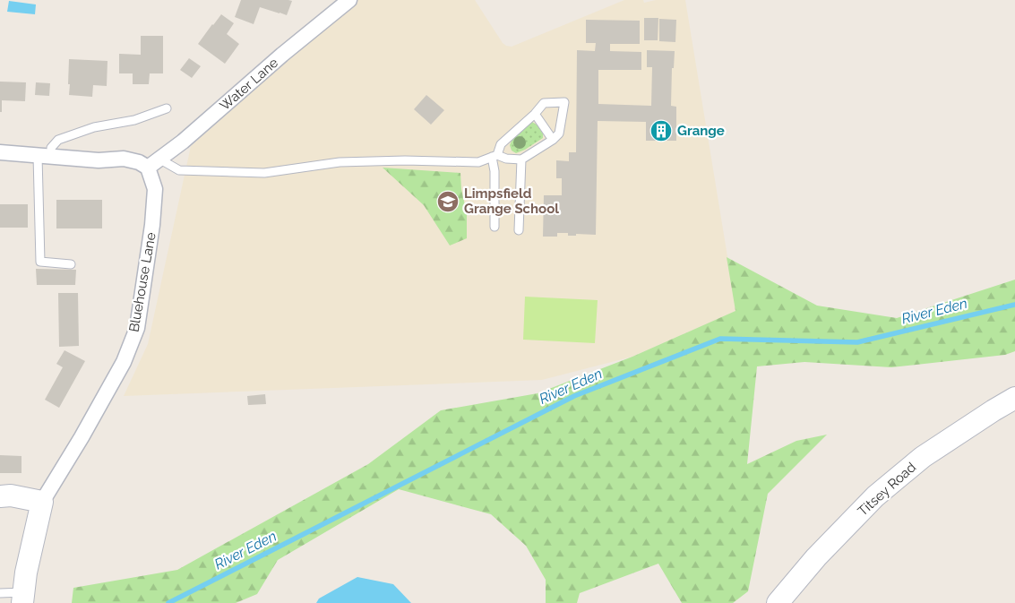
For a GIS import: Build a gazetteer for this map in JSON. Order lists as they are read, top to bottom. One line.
{"streets":{"main road":["Bluehouse Lane","Titsey Road"],"street":["Water Lane"]},"crossings":[["Water Lane","Bluehouse Lane"]],"water":["River Eden"],"places":{"building":["Grange"],"school or university":["Limpsfield Grange School"]}}
